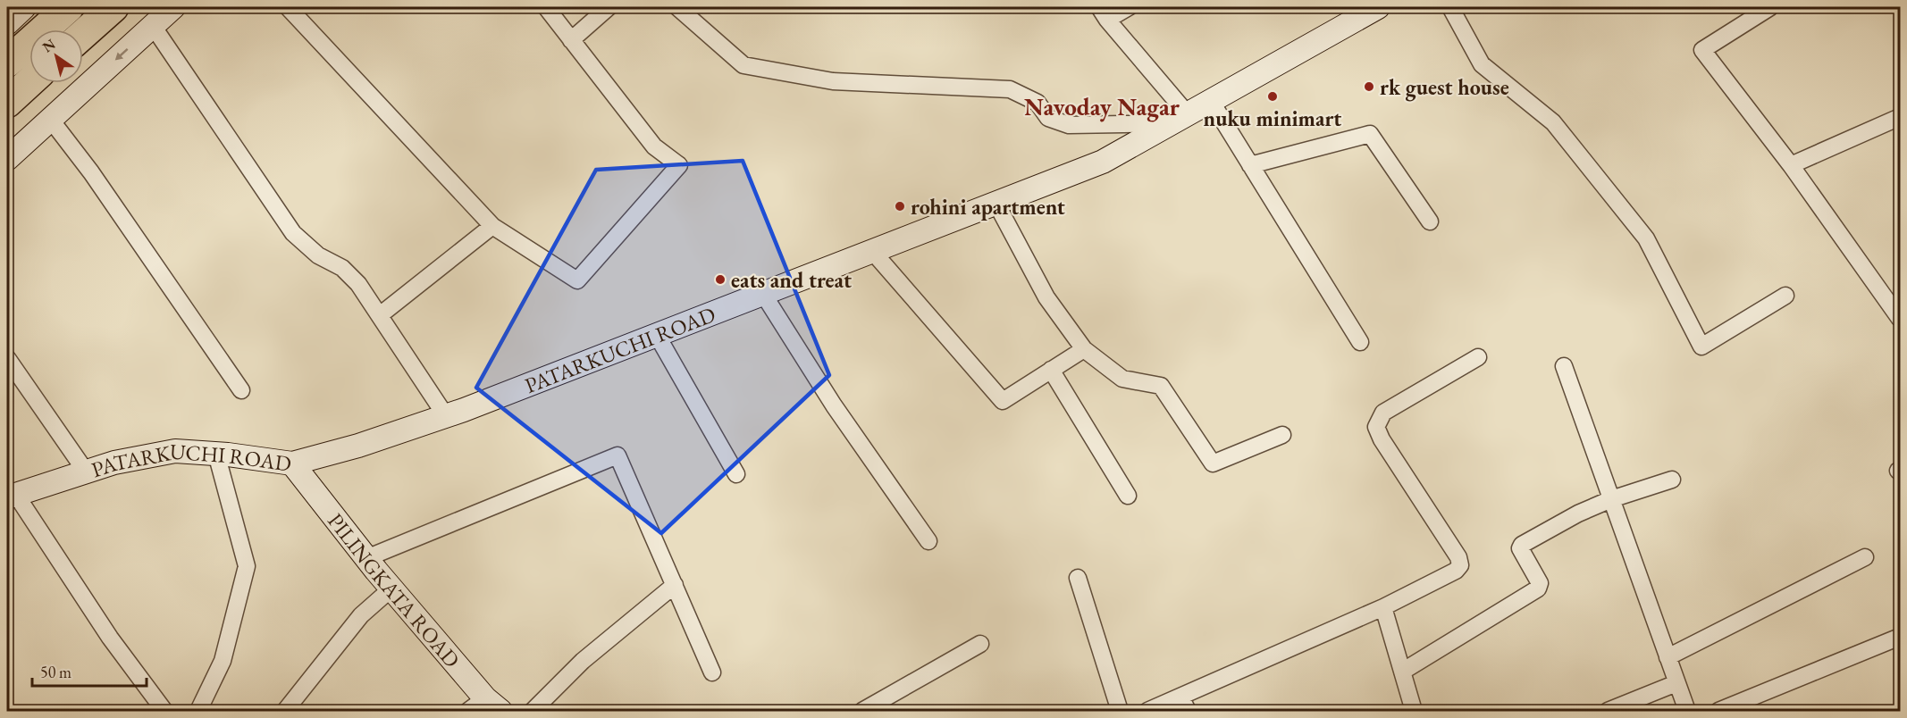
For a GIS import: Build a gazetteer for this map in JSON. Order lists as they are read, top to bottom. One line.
{"streets":{"street":["PATARKUCHI ROAD","PILINGKATA ROAD"]},"crossings":[["PATARKUCHI ROAD","PILINGKATA ROAD"]],"districts":["Navoday Nagar"],"places":["rk guest house","nuku minimart","rohini apartment","eats and treat"],"scale_bar":"50 m","north":"top left"}
